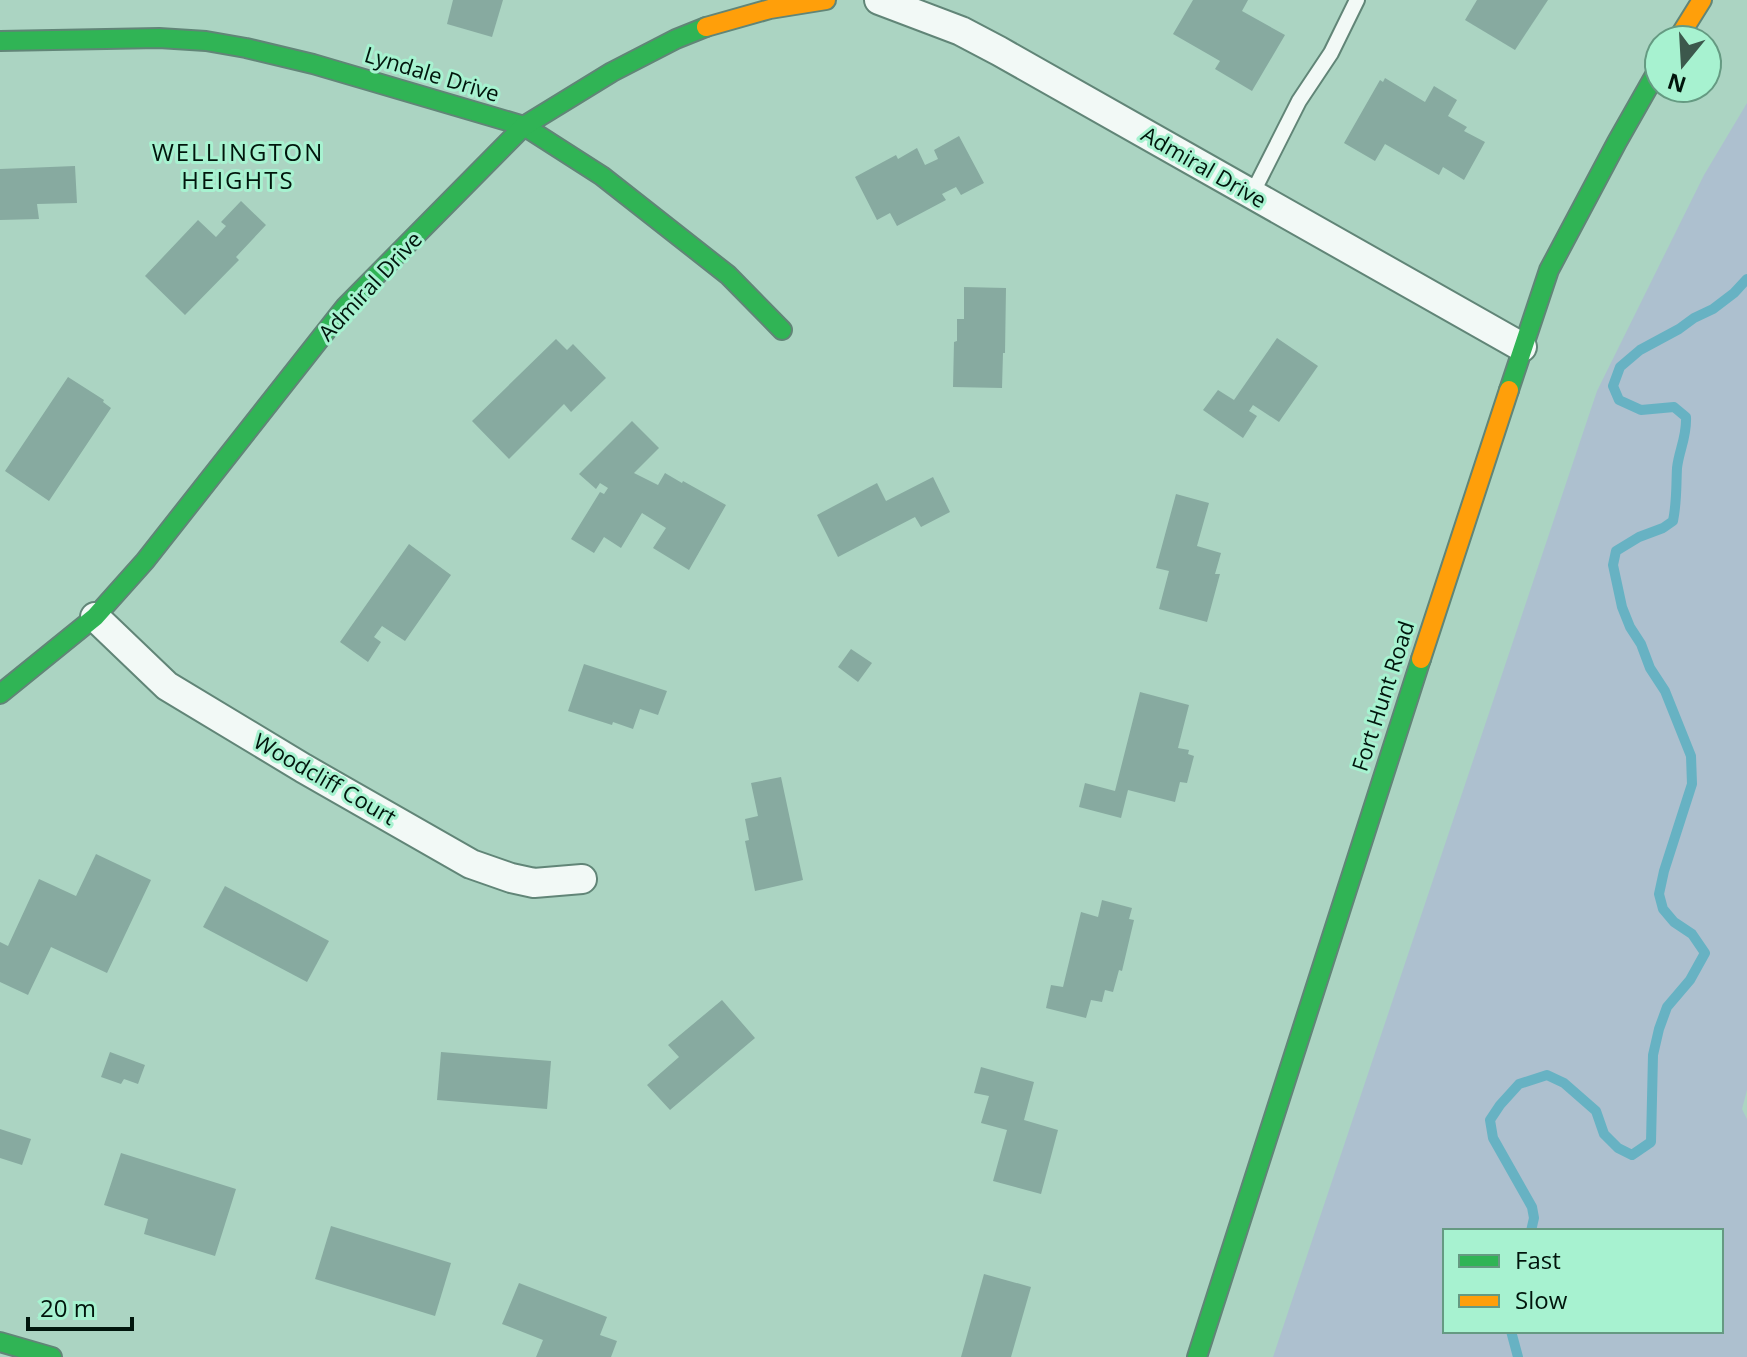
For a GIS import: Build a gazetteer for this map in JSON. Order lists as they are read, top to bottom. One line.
{"streets":{"street":["Lyndale Drive","Admiral Drive","Fort Hunt Road","Woodcliff Court"]},"crossings":[["Lyndale Drive","Admiral Drive"],["Admiral Drive","Fort Hunt Road"],["Admiral Drive","Woodcliff Court"]],"districts":["WELLINGTON HEIGHTS"],"legend":["Fast","Slow"],"scale_bar":"20 m","north":"bottom"}
